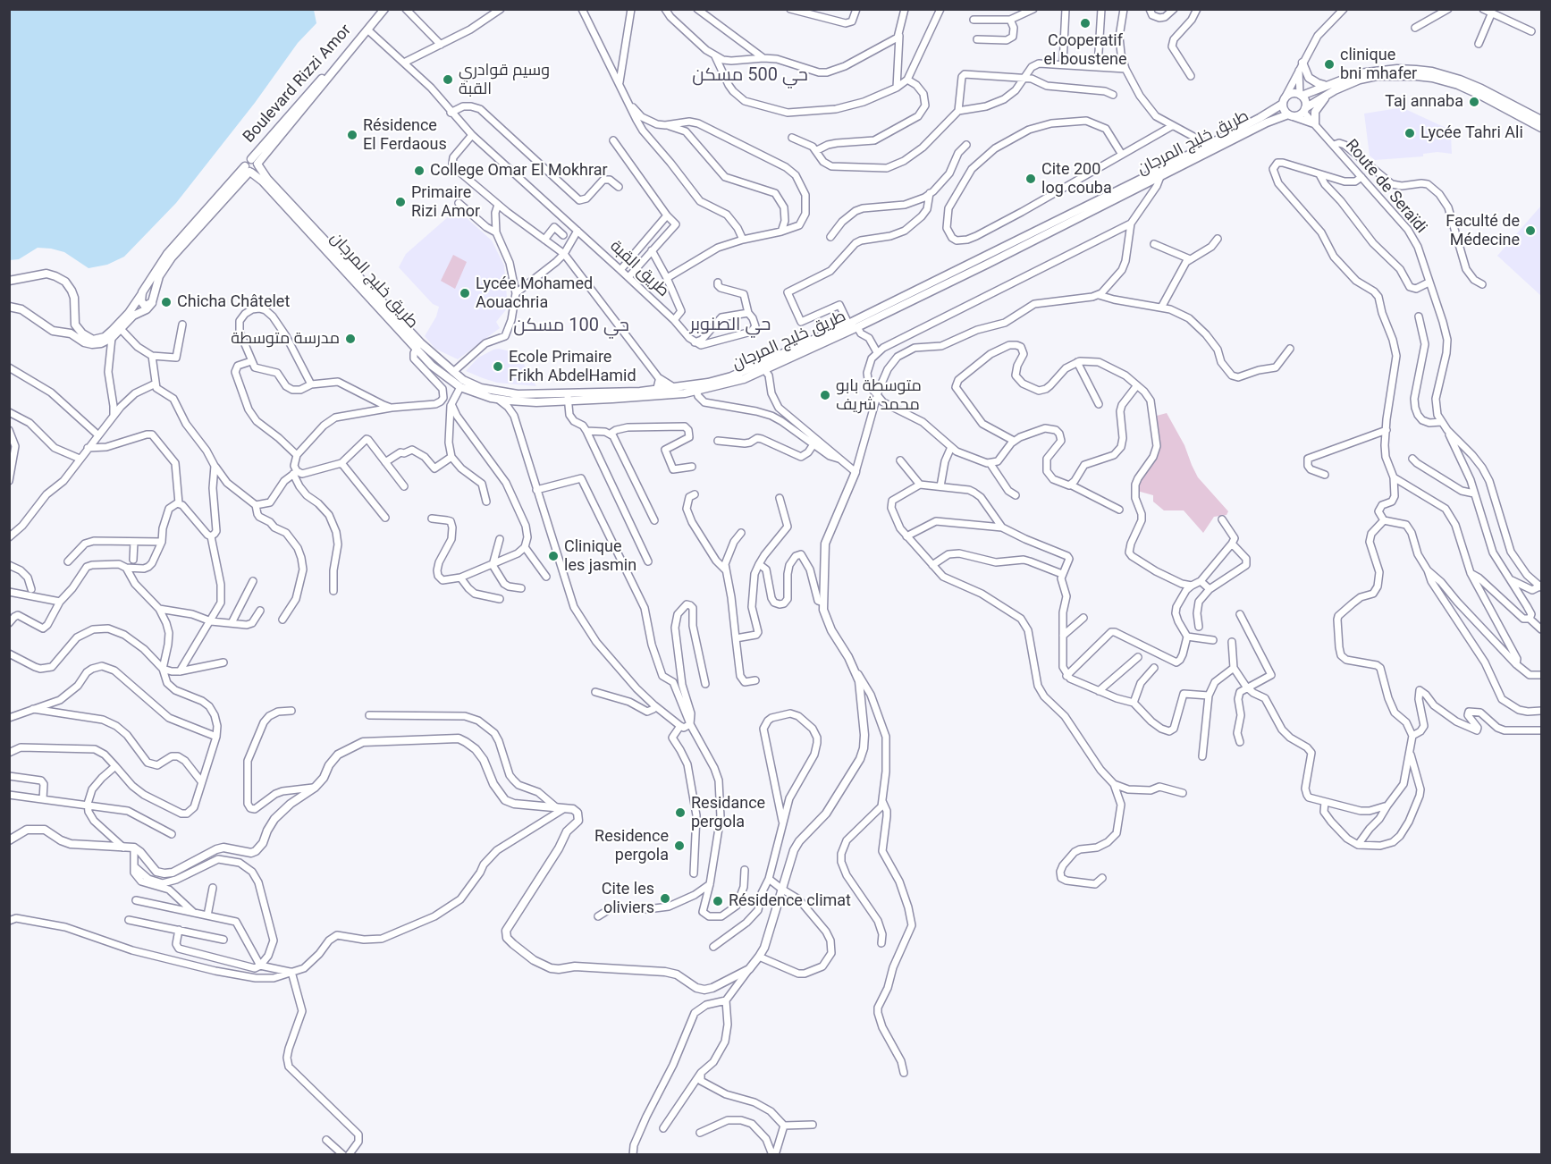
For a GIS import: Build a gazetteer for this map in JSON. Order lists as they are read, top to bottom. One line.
{"streets":{"main road":["Boulevard Rizzi Amor","طريق خليج المرجان"],"street":["Route de Seraïdi","طريق القبة"]},"crossings":[["Boulevard Rizzi Amor","طريق خليج المرجان"],["Boulevard Rizzi Amor","طريق القبة"],["طريق خليج المرجان","Route de Seraïdi"]],"districts":["حي 500 مسكن","حي الصنوبر","حي 100 مسكن"],"places":["Cooperatif el boustene","clinique bni mhafer","وسيم قوادري القبة","Taj annaba","Lycée Tahri Ali","Résidence El Ferdaous","College Omar El Mokhrar","Cite 200 log couba","Primaire Rizi Amor","Faculté de Médecine","Lycée Mohamed Aouachria","Chicha Châtelet","مدرسة متوسطة","Ecole Primaire Frikh AbdelHamid","متوسطة بابو محمد شريف","Clinique les jasmin","Residance pergola","Residence pergola","Cite les oliviers","Résidence climat"]}
